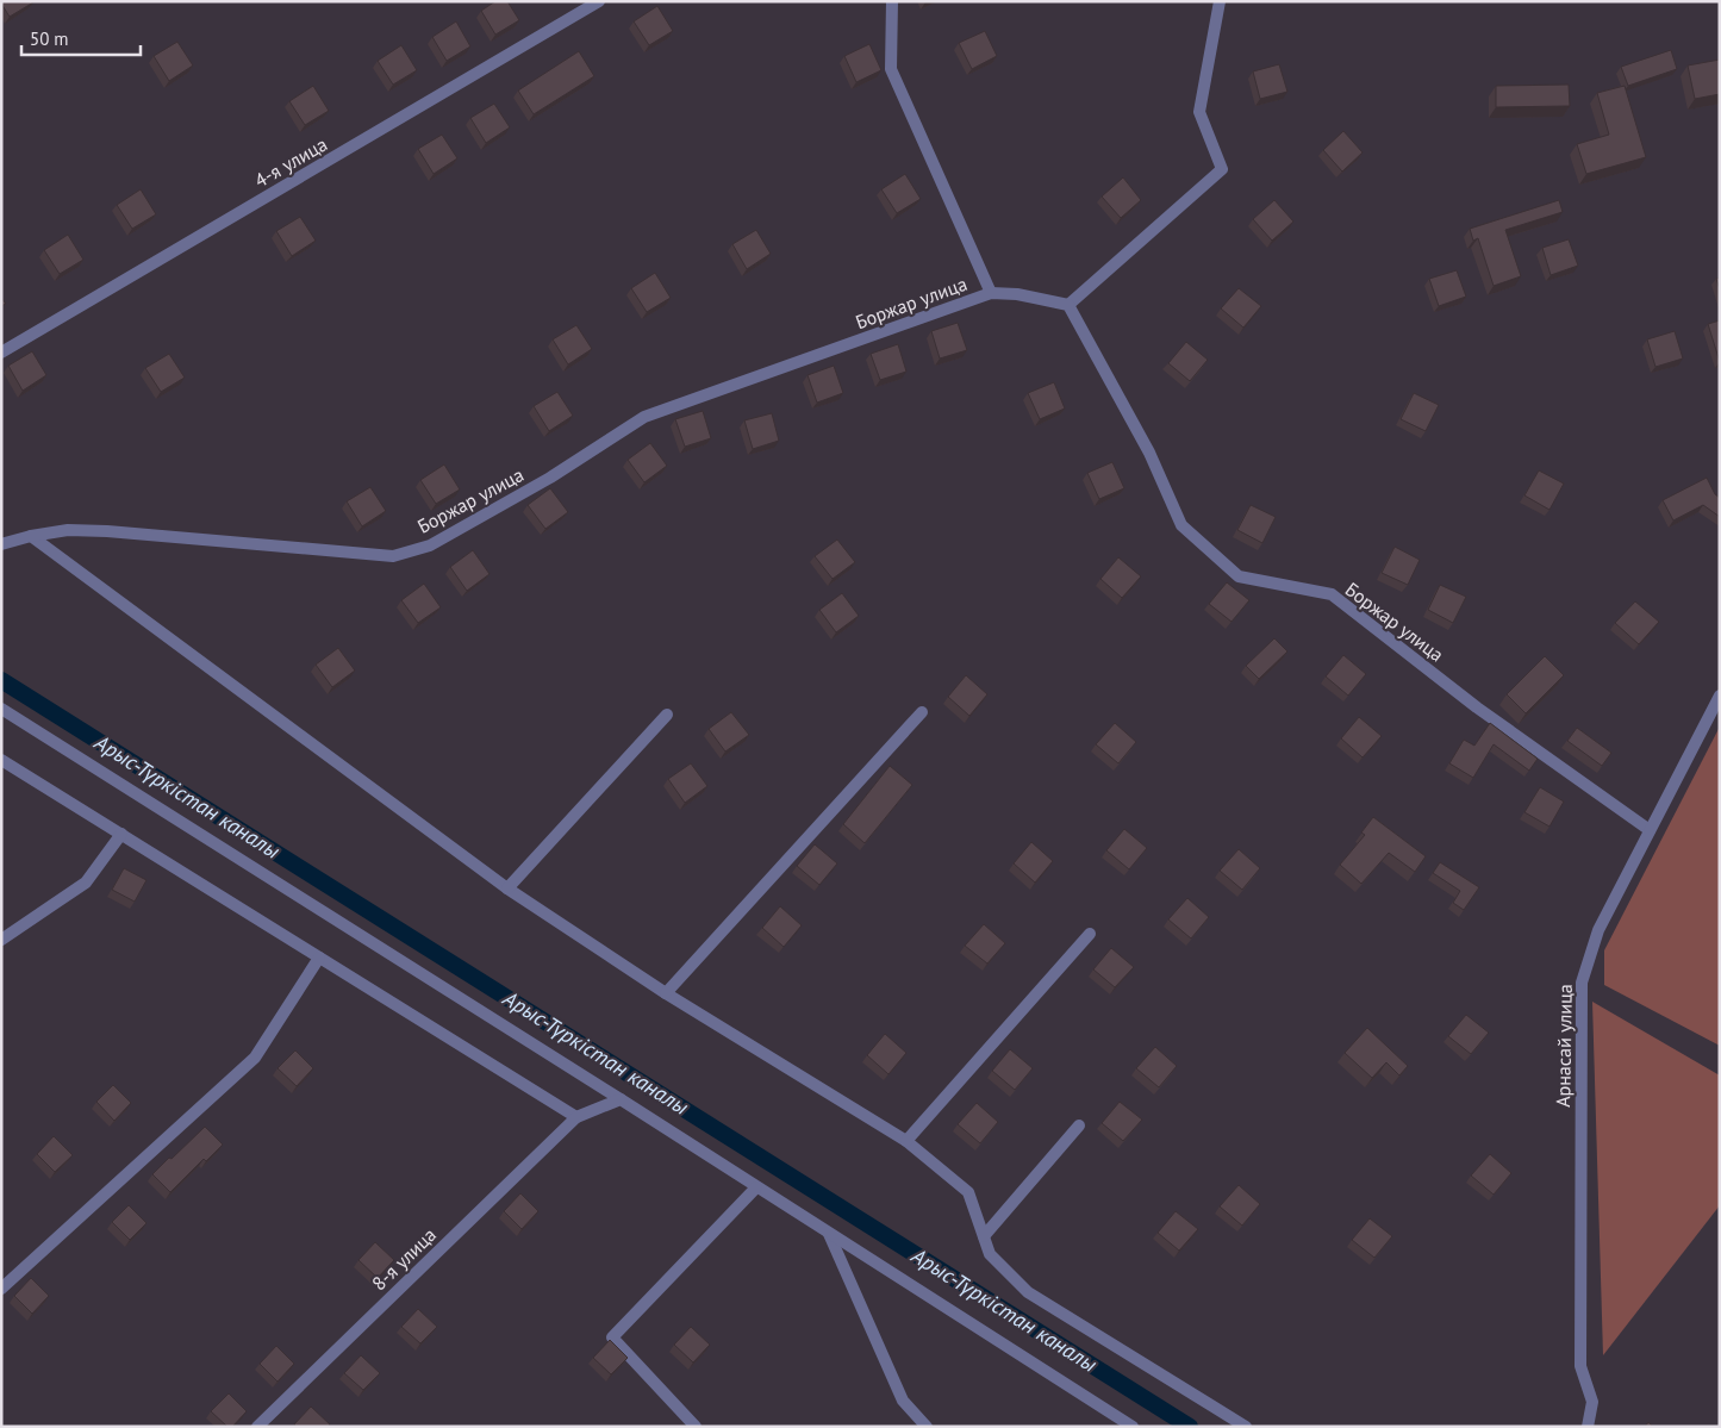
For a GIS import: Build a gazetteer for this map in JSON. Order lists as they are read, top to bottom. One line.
{"streets":{"street":["4-я улица","Боржар улица","Арнасай улица","8-я улица"]},"crossings":[["Боржар улица","Арнасай улица"]],"water":["Арыс-Түркістан каналы"],"scale_bar":"50 m"}
